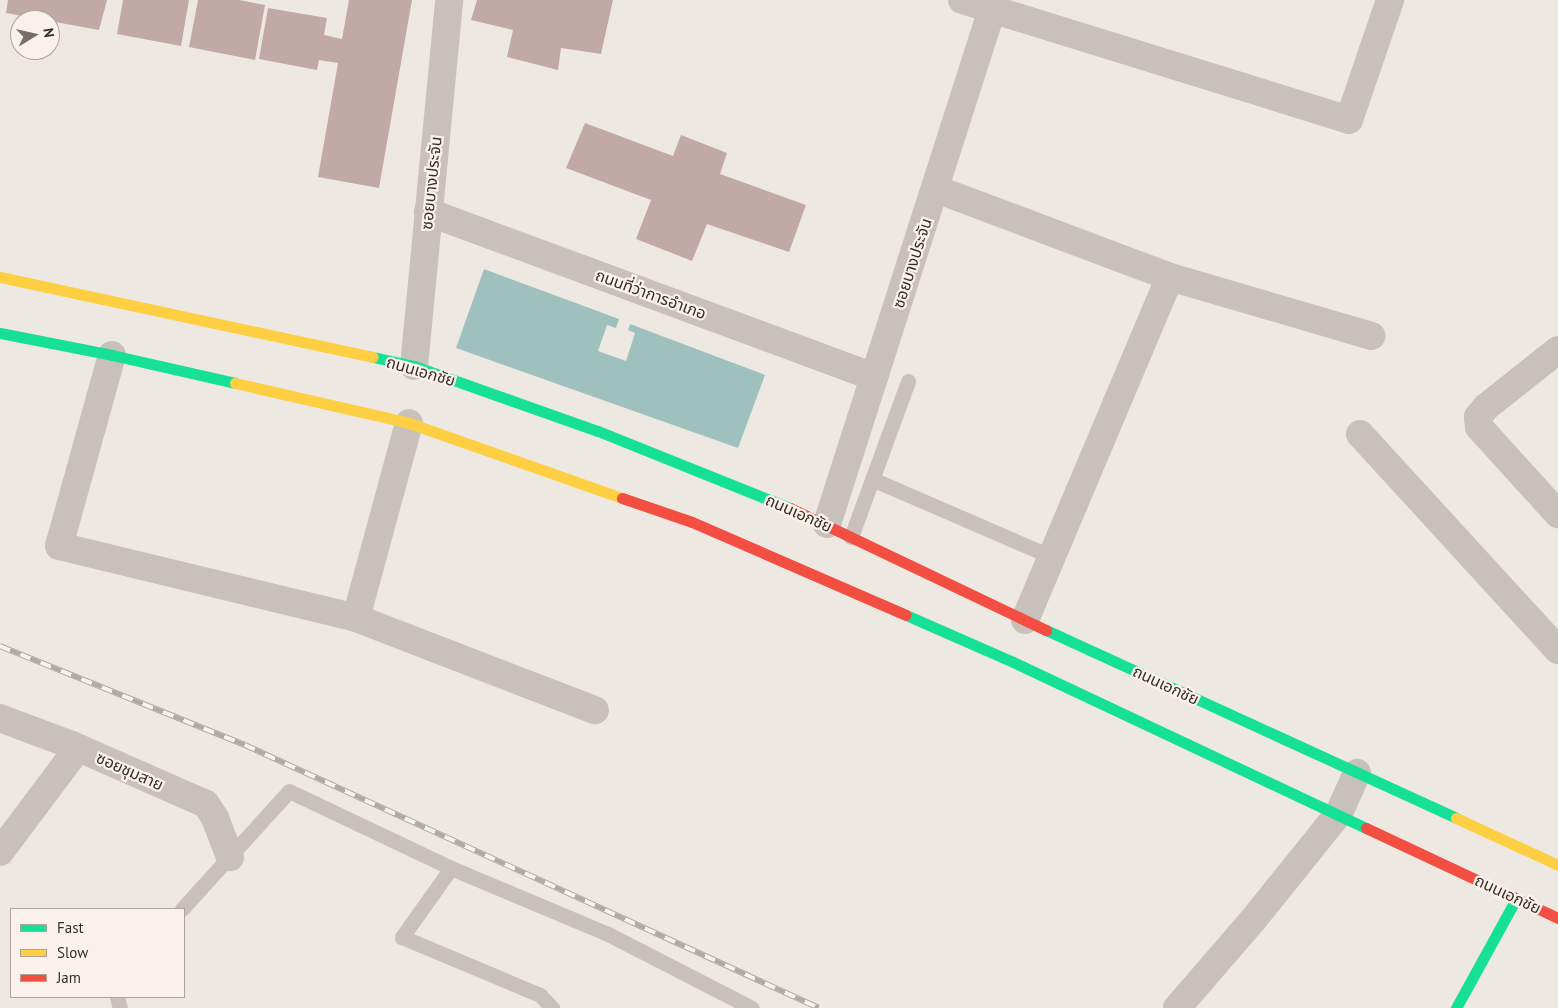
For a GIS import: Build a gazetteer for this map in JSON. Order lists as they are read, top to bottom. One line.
{"streets":{"main road":["ถนนเอกชัย"],"street":["ซอยบางประจัน","ถนนที่ว่าการอำเภอ","ซอยชุมสาย"]},"crossings":[["ซอยบางประจัน","ถนนที่ว่าการอำเภอ"],["ซอยบางประจัน","ถนนเอกชัย"]],"legend":["Fast","Slow","Jam"],"north":"right"}
